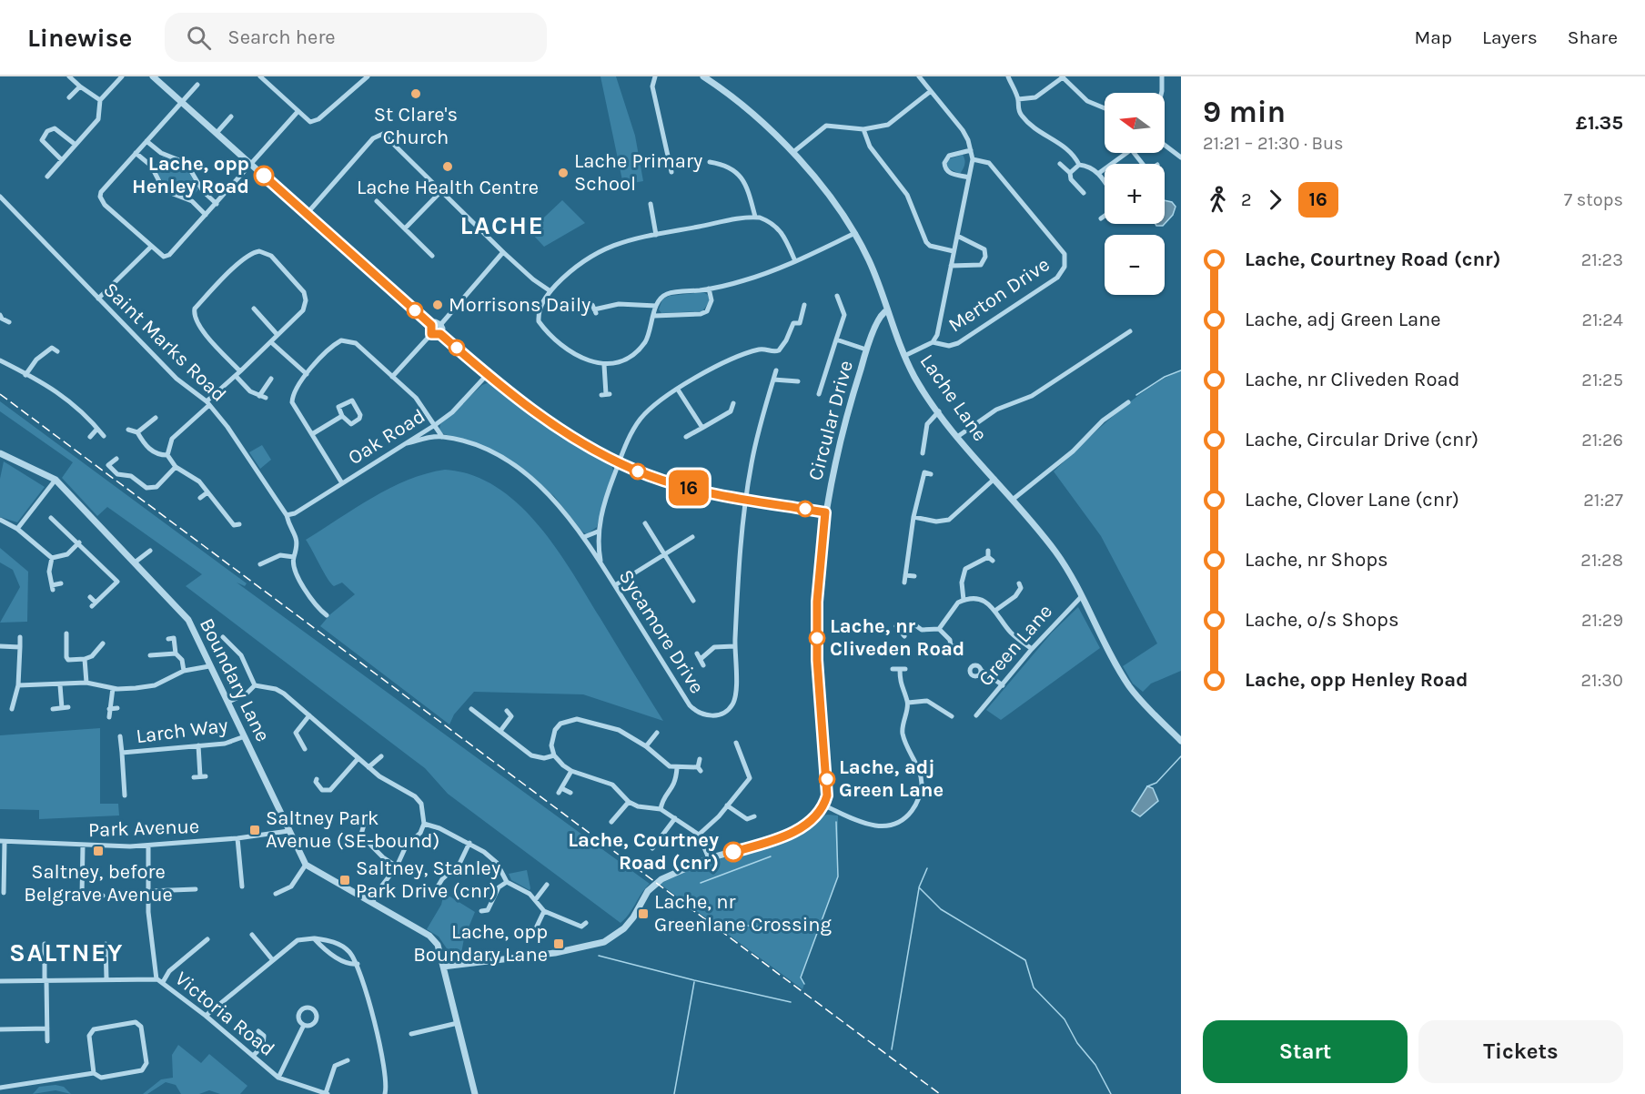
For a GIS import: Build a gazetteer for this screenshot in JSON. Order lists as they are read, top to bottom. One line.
{"streets":{"street":["Merton Drive","Saint Marks Road","Lache Lane","Circular Drive","Oak Road","Sycamore Drive","Green Lane","Boundary Lane","Larch Way","Park Avenue","Victoria Road"]},"crossings":[["Saint Marks Road","Oak Road"],["Lache Lane","Circular Drive"],["Lache Lane","Green Lane"],["Oak Road","Sycamore Drive"],["Boundary Lane","Larch Way"],["Boundary Lane","Park Avenue"]],"districts":["LACHE","SALTNEY"],"places":{"other":["St Clare's Church","Lache Health Centre","Lache Primary School","Lache, opp Henley Road","Morrisons Daily","Lache, nr Cliveden Road","Lache, adj Green Lane","Lache, Courtney Road (cnr)"],"transit":["Saltney Park Avenue (SE-bound)","Saltney, before Belgrave Avenue","Saltney, Stanley Park Drive (cnr)","Lache, nr Greenlane Crossing","Lache, opp Boundary Lane"]},"lines":["bus line 16"],"north":"left","page":{"header":"Linewise","search":"Search here","nav":["Map","Layers","Share"],"on_map":"16","heading":["9 min","21:21 – 21:30 · Bus","£1.35"],"map_buttons":["+","−"],"legs":["2","16","7 stops"],"list":[{"name":"Lache, Courtney Road (cnr)","value":"21:23"},{"name":"Lache, adj Green Lane","value":"21:24"},{"name":"Lache, nr Cliveden Road","value":"21:25"},{"name":"Lache, Circular Drive (cnr)","value":"21:26"},{"name":"Lache, Clover Lane (cnr)","value":"21:27"},{"name":"Lache, nr Shops","value":"21:28"},{"name":"Lache, o/s Shops","value":"21:29"},{"name":"Lache, opp Henley Road","value":"21:30"}],"buttons":["Start","Tickets"]}}
